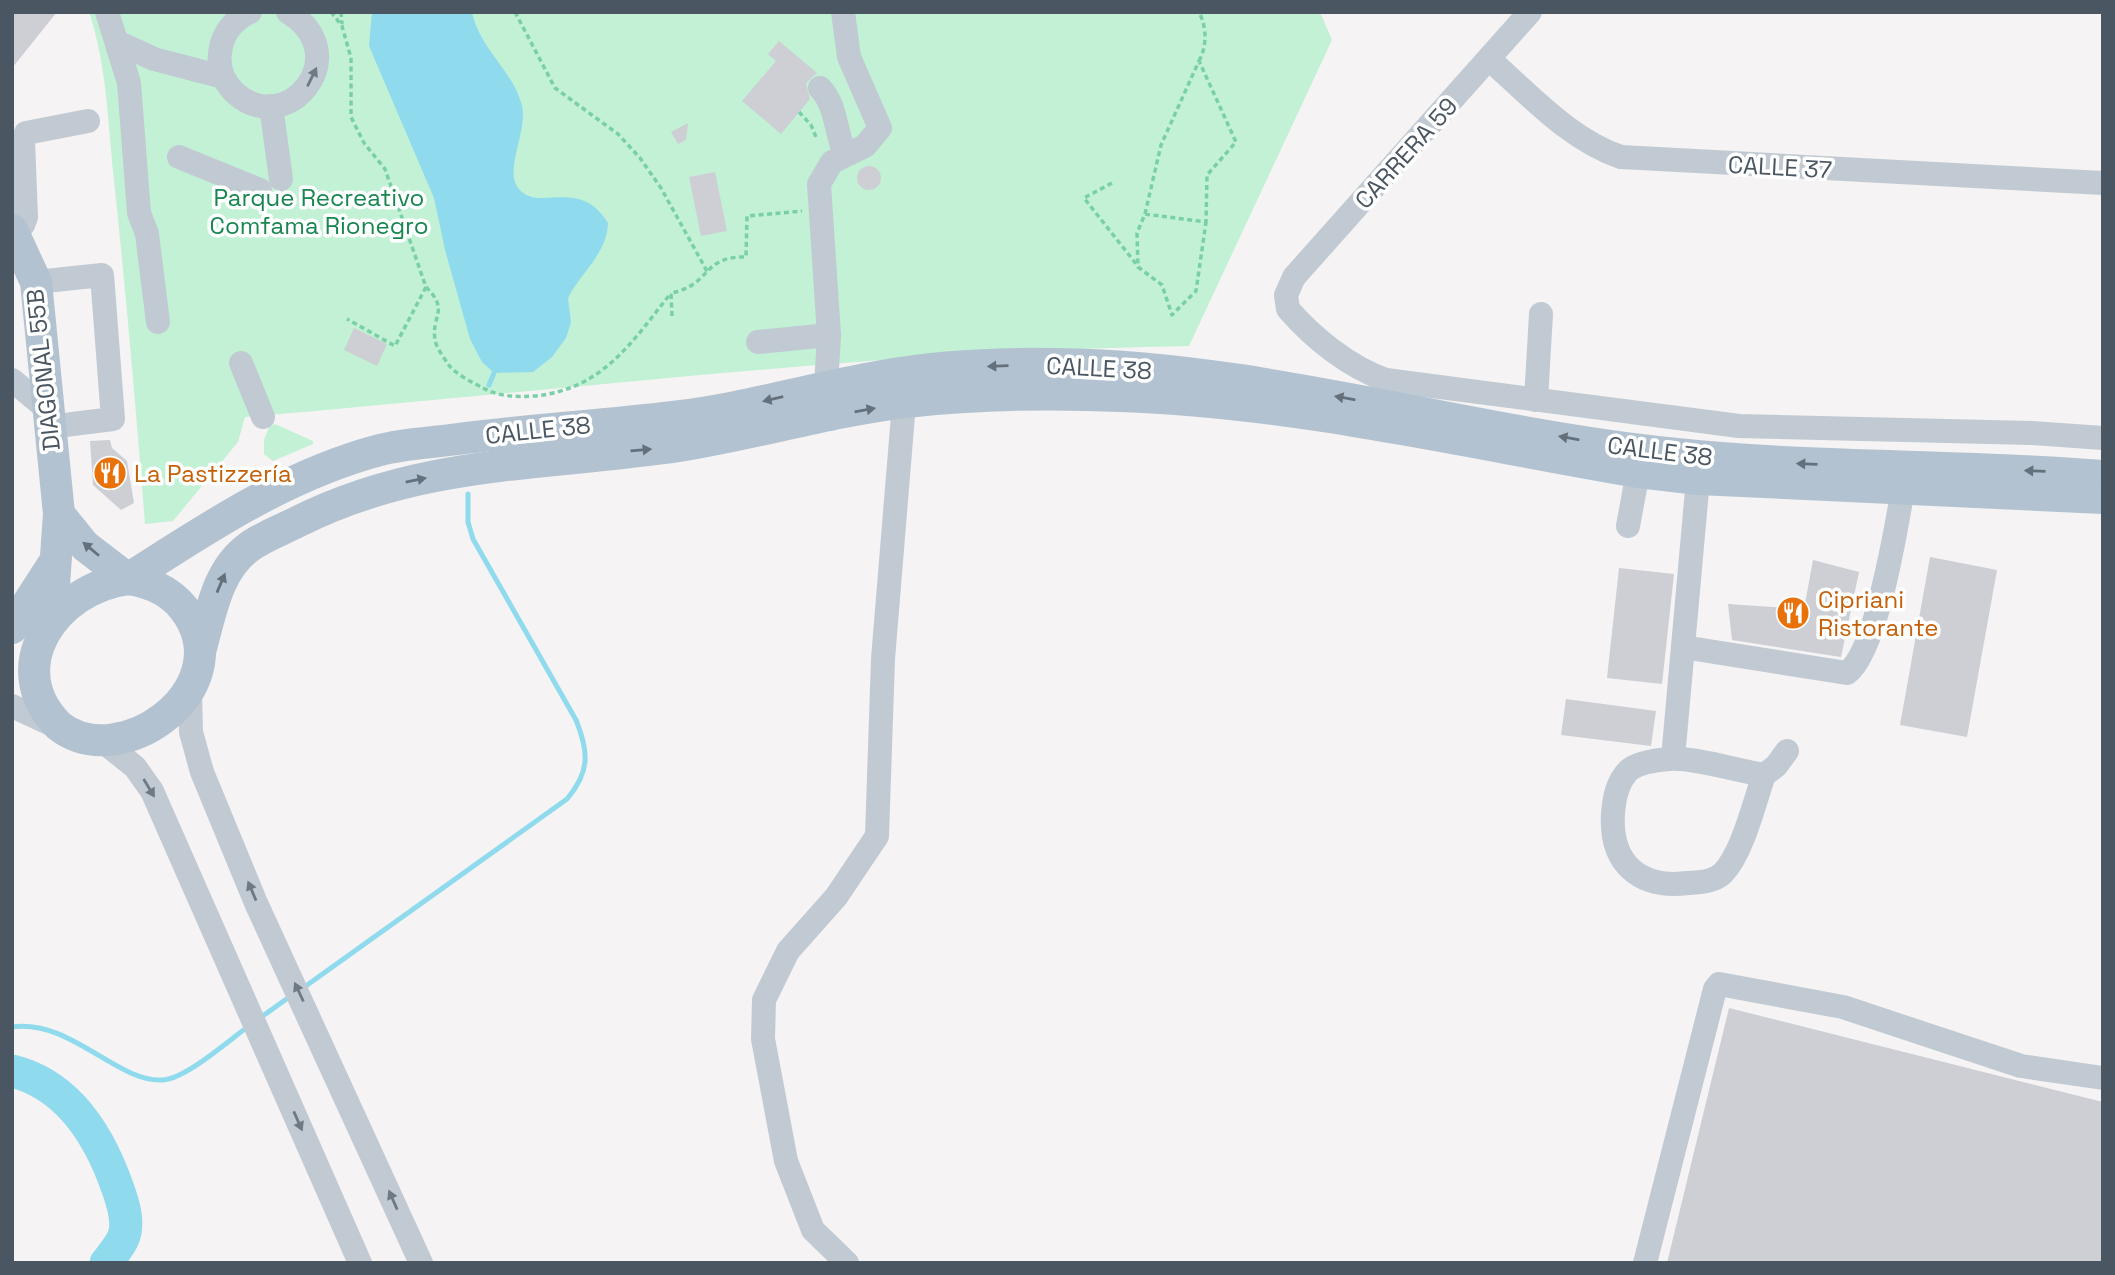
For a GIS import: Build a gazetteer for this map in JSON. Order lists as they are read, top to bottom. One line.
{"streets":{"main road":["CALLE 38","DIAGONAL 55B"],"street":["CARRERA 59","CALLE 37"]},"crossings":[["CARRERA 59","CALLE 37"],["CARRERA 59","CALLE 38"],["CALLE 38","DIAGONAL 55B"]],"parks":["Parque Recreativo Comfama Rionegro"],"places":{"restaurant":["La Pastizzería","Cipriani Ristorante"]}}
